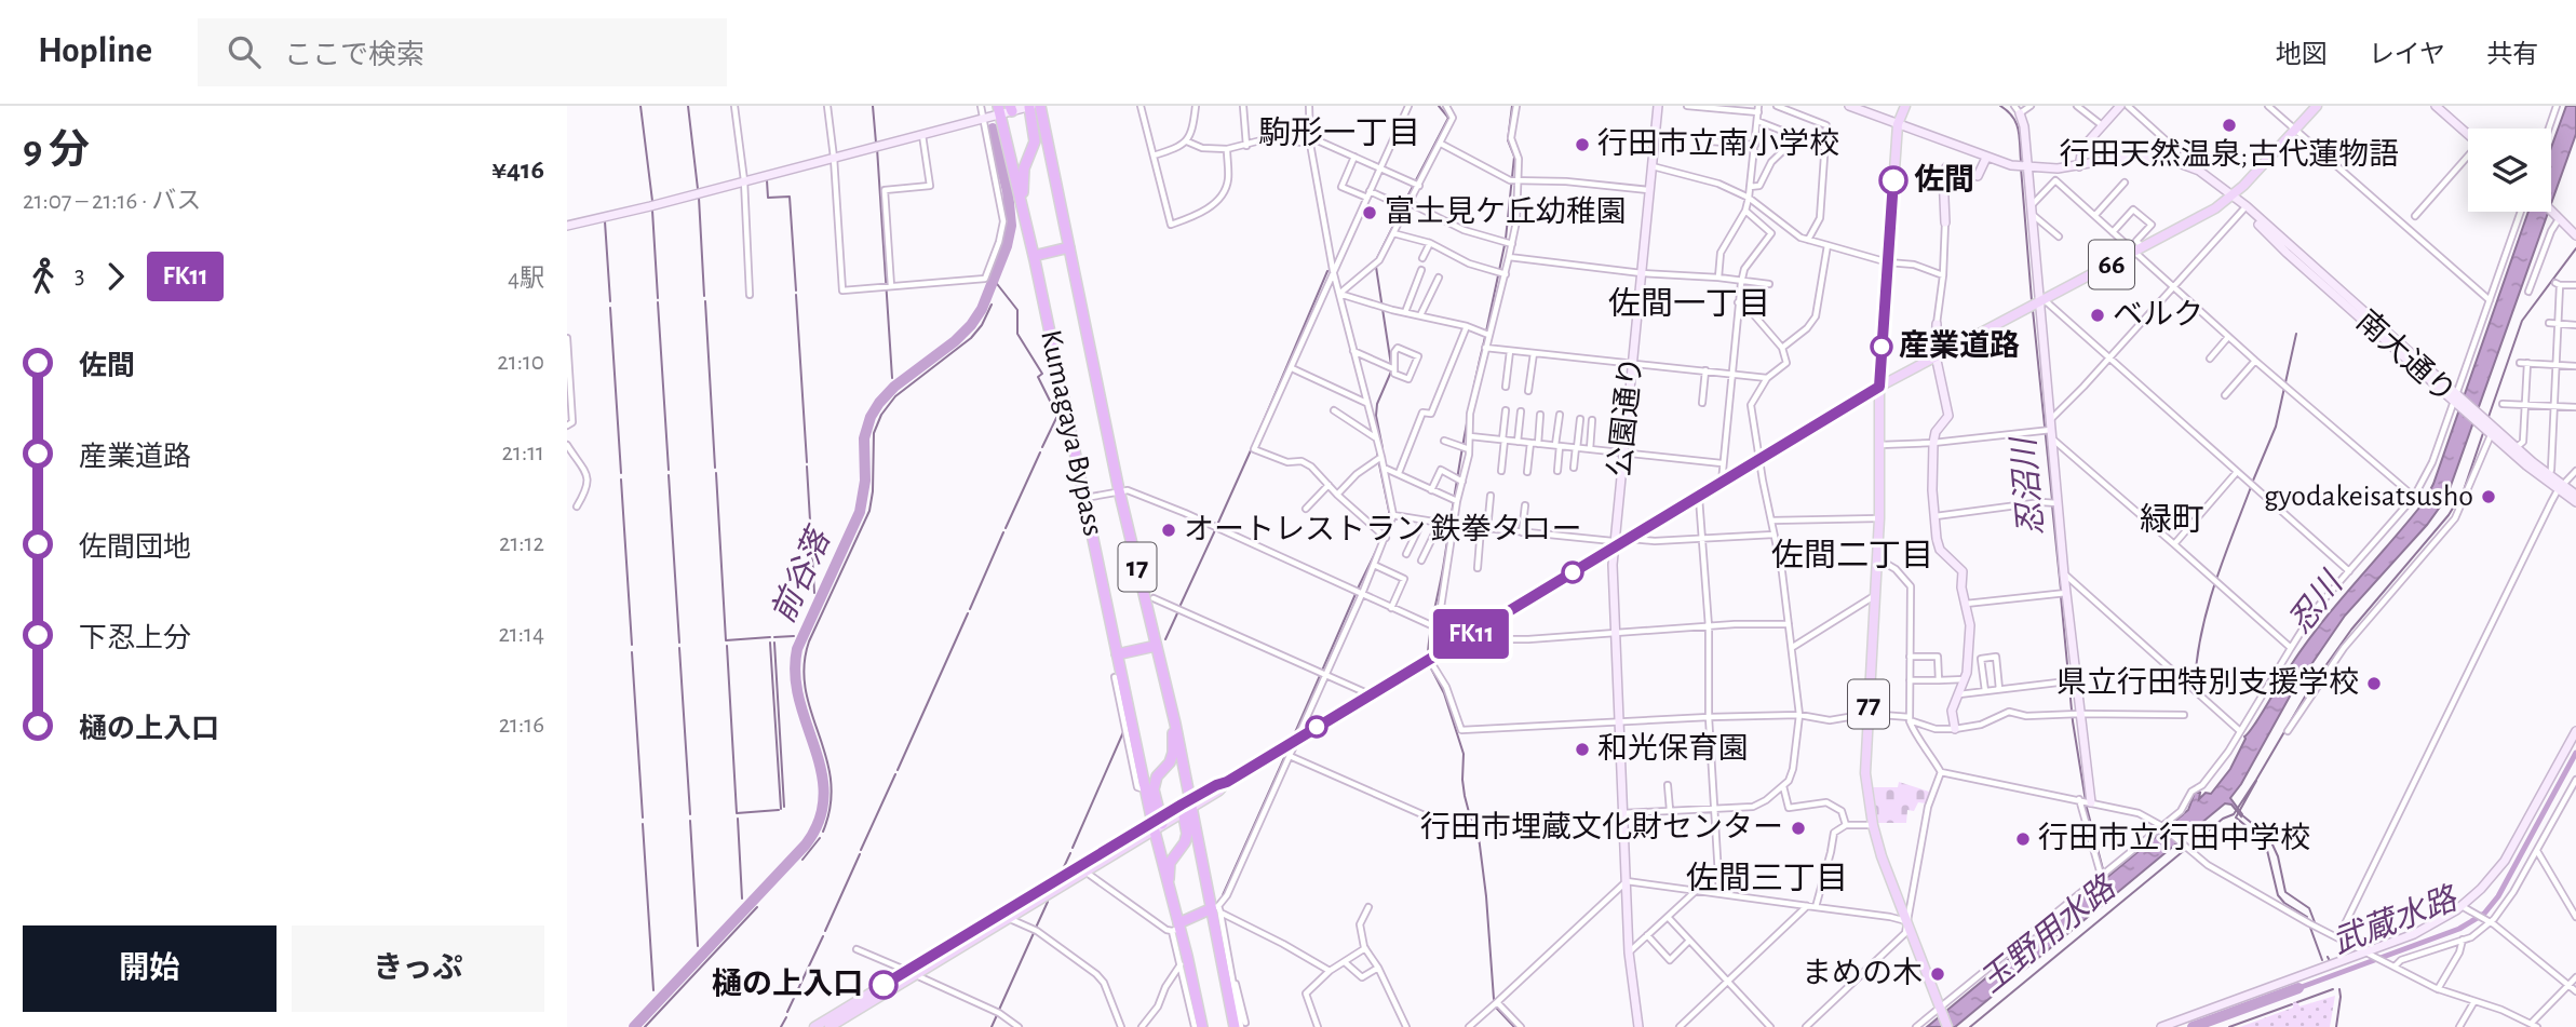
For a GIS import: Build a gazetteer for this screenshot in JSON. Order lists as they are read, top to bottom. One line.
{"streets":{"highway":["Kumagaya Bypass","17"],"main road":["66","77"],"street":["南大通り","公園通り"]},"crossings":[["66","南大通り"],["66","公園通り"],["66","Kumagaya Bypass"],["66","17"],["66","77"],["南大通り","77"],["Kumagaya Bypass","17"]],"districts":["駒形一丁目","佐間一丁目","緑町","佐間二丁目","佐間三丁目"],"water":["忍沼川","前谷落","忍川","武蔵水路","玉野用水路"],"places":["行田天然温泉;古代蓮物語","行田市立南小学校","佐間","富士見ケ丘幼稚園","ベルク","産業道路","gyodakeisatsusho","オートレストラン 鉄拳タロー","県立行田特別支援学校","和光保育園","行田市埋蔵文化財センター","行田市立行田中学校","まめの木","樋の上入口"],"lines":["bus line FK11"],"page":{"header":"Hopline","search":"ここで検索","nav":["地図","レイヤ","共有"],"heading":["9 分","21:07 – 21:16 · バス","¥416"],"on_map":"FK11","legs":["3","FK11","4駅"],"list":[{"name":"佐間","value":"21:10"},{"name":"産業道路","value":"21:11"},{"name":"佐間団地","value":"21:12"},{"name":"下忍上分","value":"21:14"},{"name":"樋の上入口","value":"21:16"}],"buttons":["開始","きっぷ"]}}
